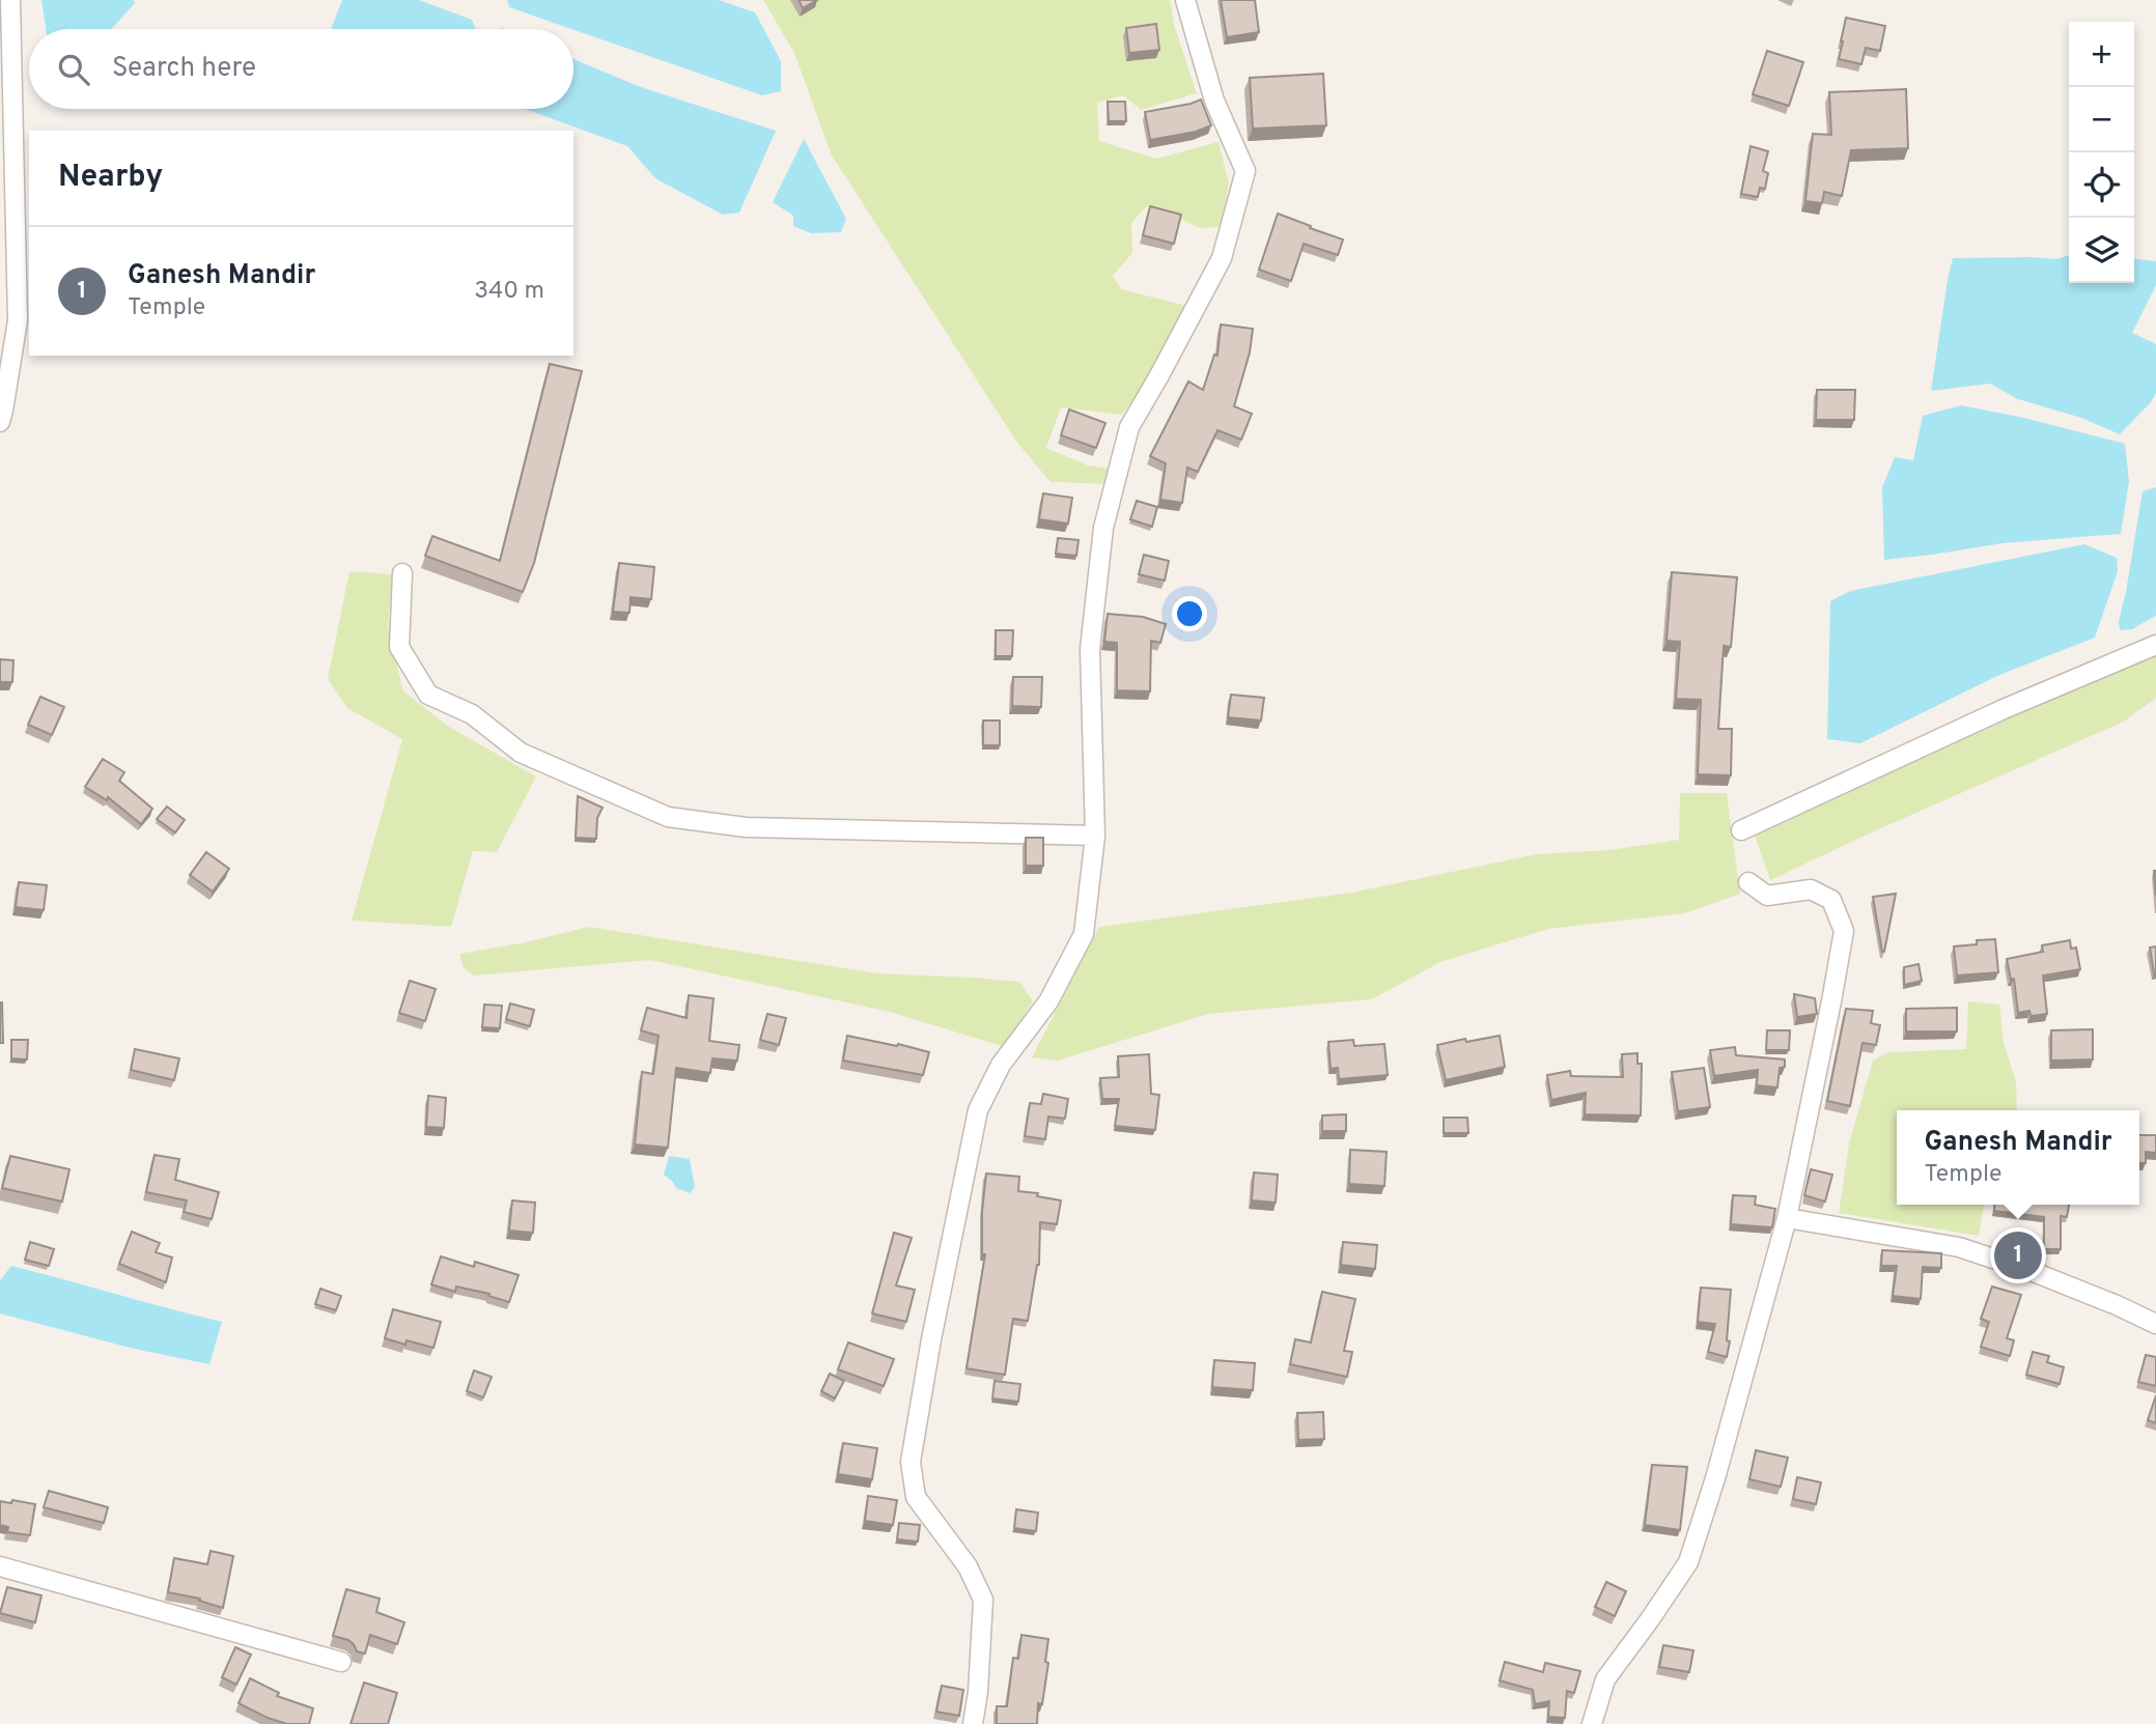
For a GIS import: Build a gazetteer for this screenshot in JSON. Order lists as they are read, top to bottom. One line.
{"page":{"map_buttons":["+","−"],"search":"Search here","heading":"Nearby","list":[{"mark":"1","name":"Ganesh Mandir","note":"Temple","value":"340 m"}],"popup":["Ganesh Mandir","Temple"],"pins":"1"}}
